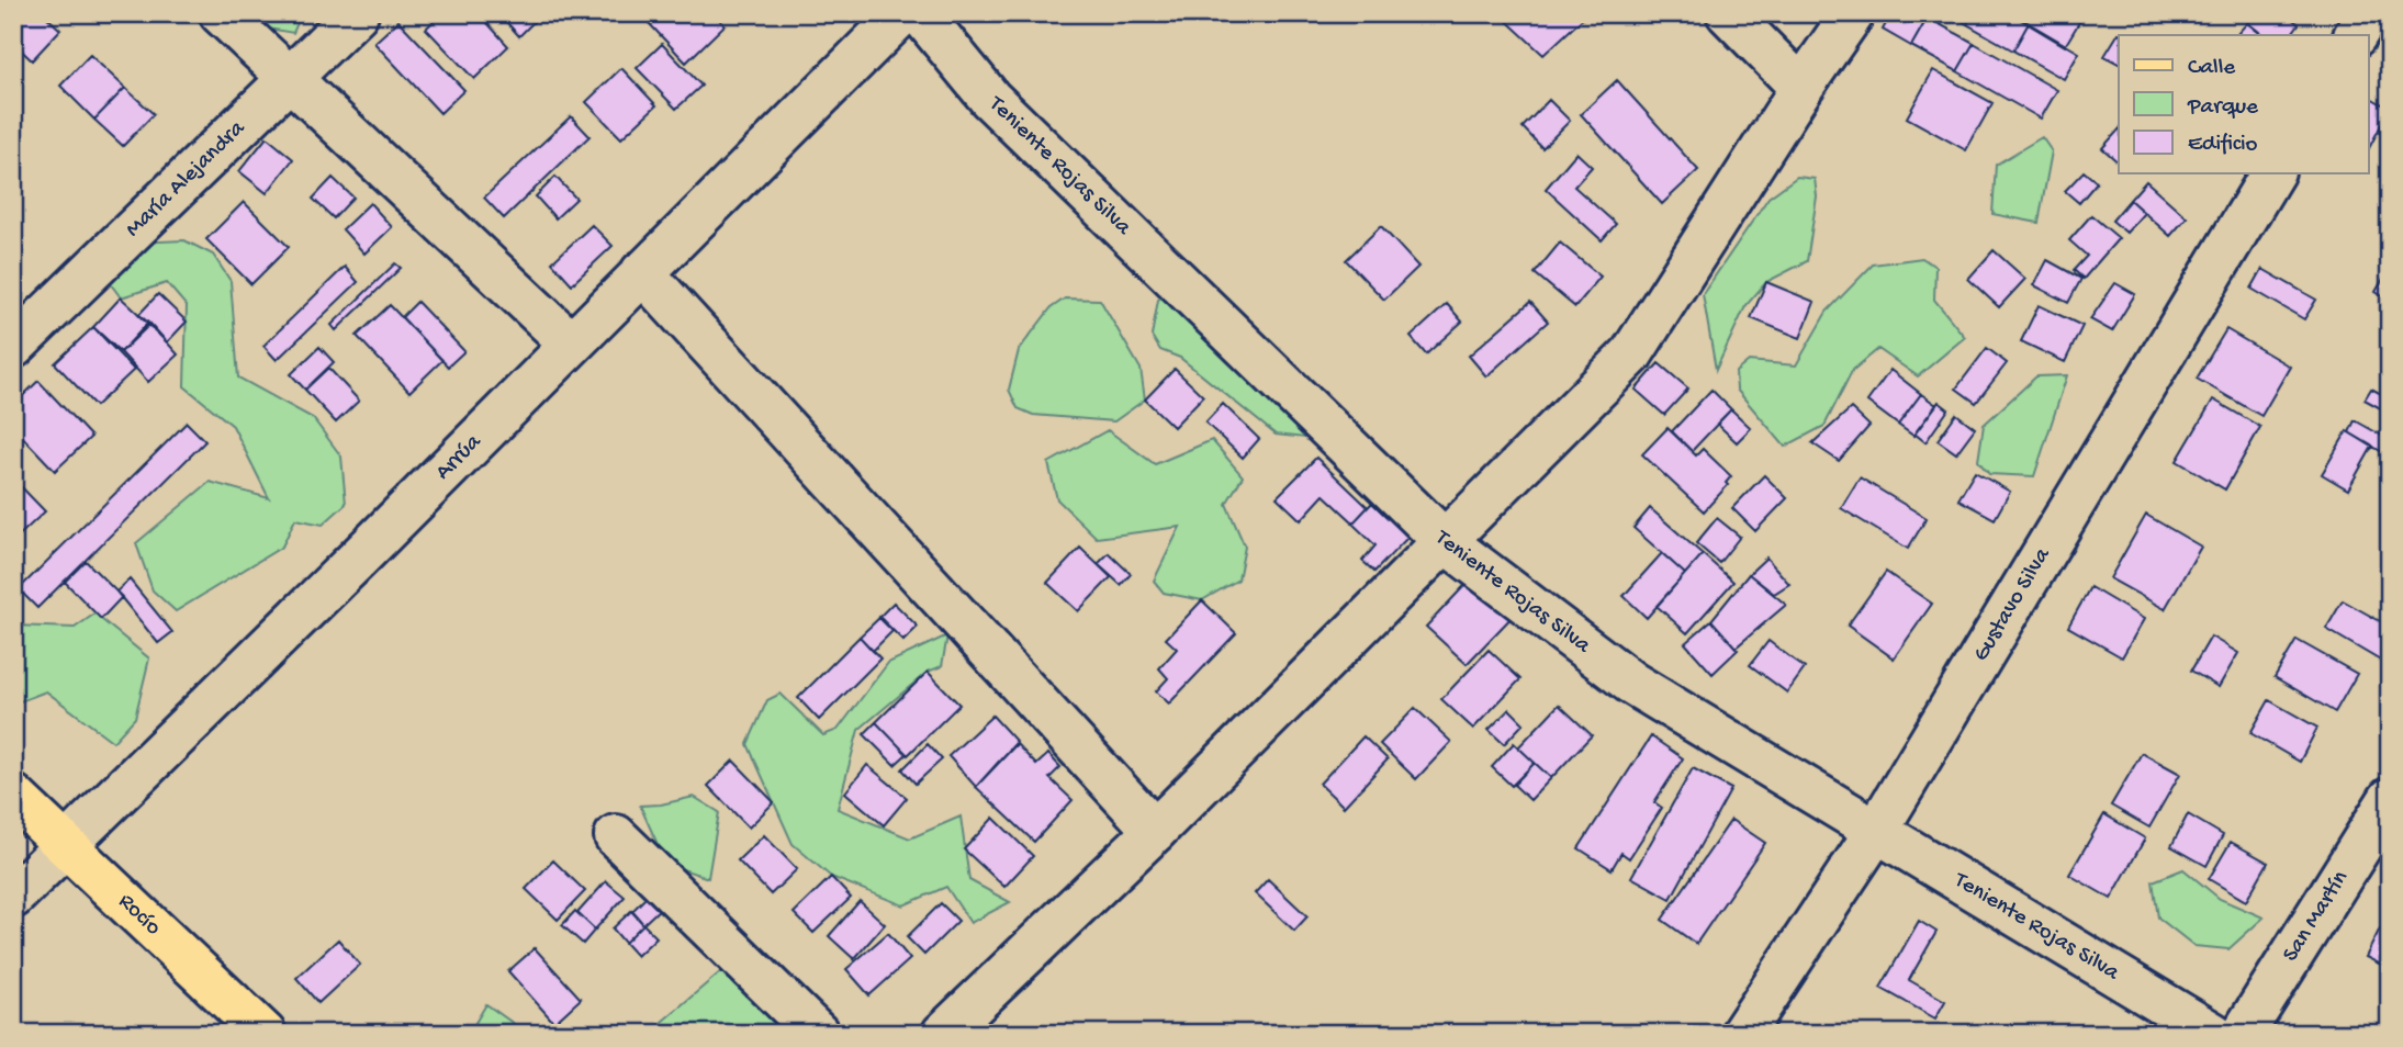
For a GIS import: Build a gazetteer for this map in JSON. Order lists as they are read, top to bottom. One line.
{"streets":{"main road":["Rocío"],"street":["Teniente Rojas Silva","María Alejandra","Arrúa","Gustavo Silva","San Martín"]},"crossings":[["Teniente Rojas Silva","Gustavo Silva"],["Arrúa","Rocío"]],"legend":["Calle","Parque","Edificio"]}
